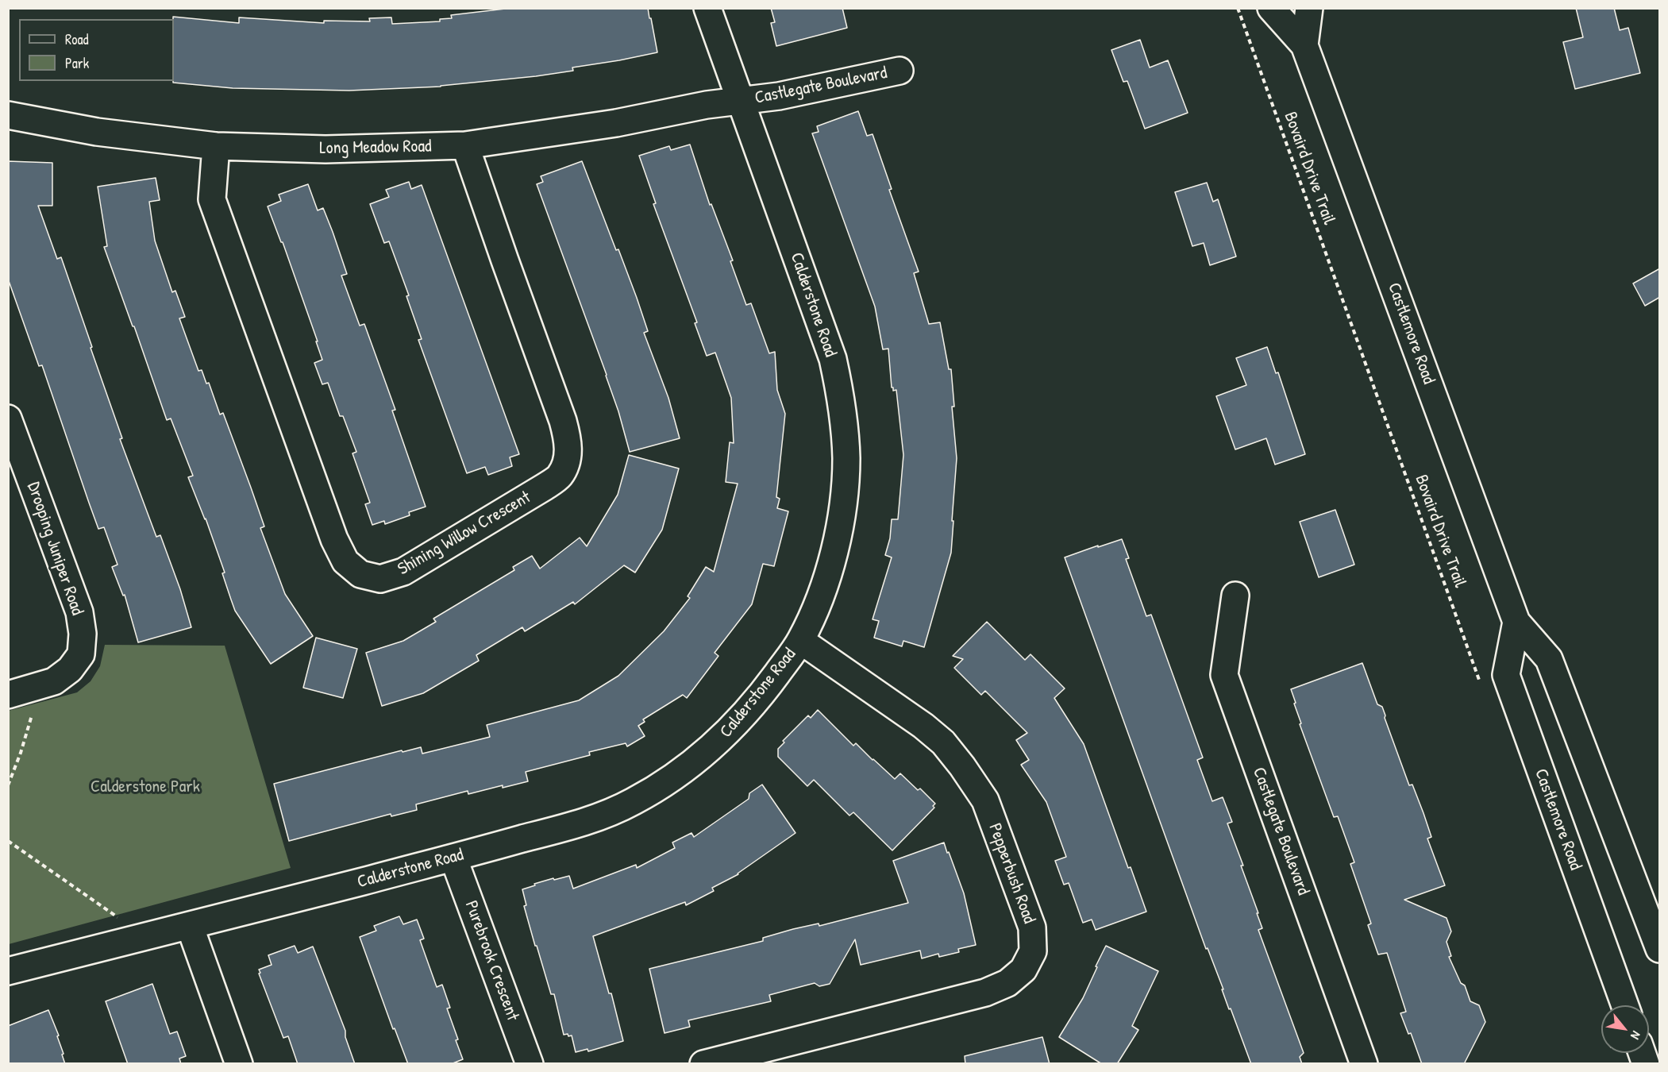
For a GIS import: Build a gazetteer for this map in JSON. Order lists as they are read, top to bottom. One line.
{"streets":{"street":["Castlegate Boulevard","Long Meadow Road","Calderstone Road","Castlemore Road","Shining Willow Crescent","Drooping Juniper Road","Pepperbush Road","Purebrook Crescent"],"path":["Bovaird Drive Trail"]},"crossings":[["Castlegate Boulevard","Long Meadow Road"],["Castlegate Boulevard","Calderstone Road"],["Long Meadow Road","Calderstone Road"],["Long Meadow Road","Shining Willow Crescent"],["Calderstone Road","Pepperbush Road"],["Calderstone Road","Purebrook Crescent"]],"parks":["Calderstone Park"],"legend":["Road","Park"],"north":"bottom right"}
